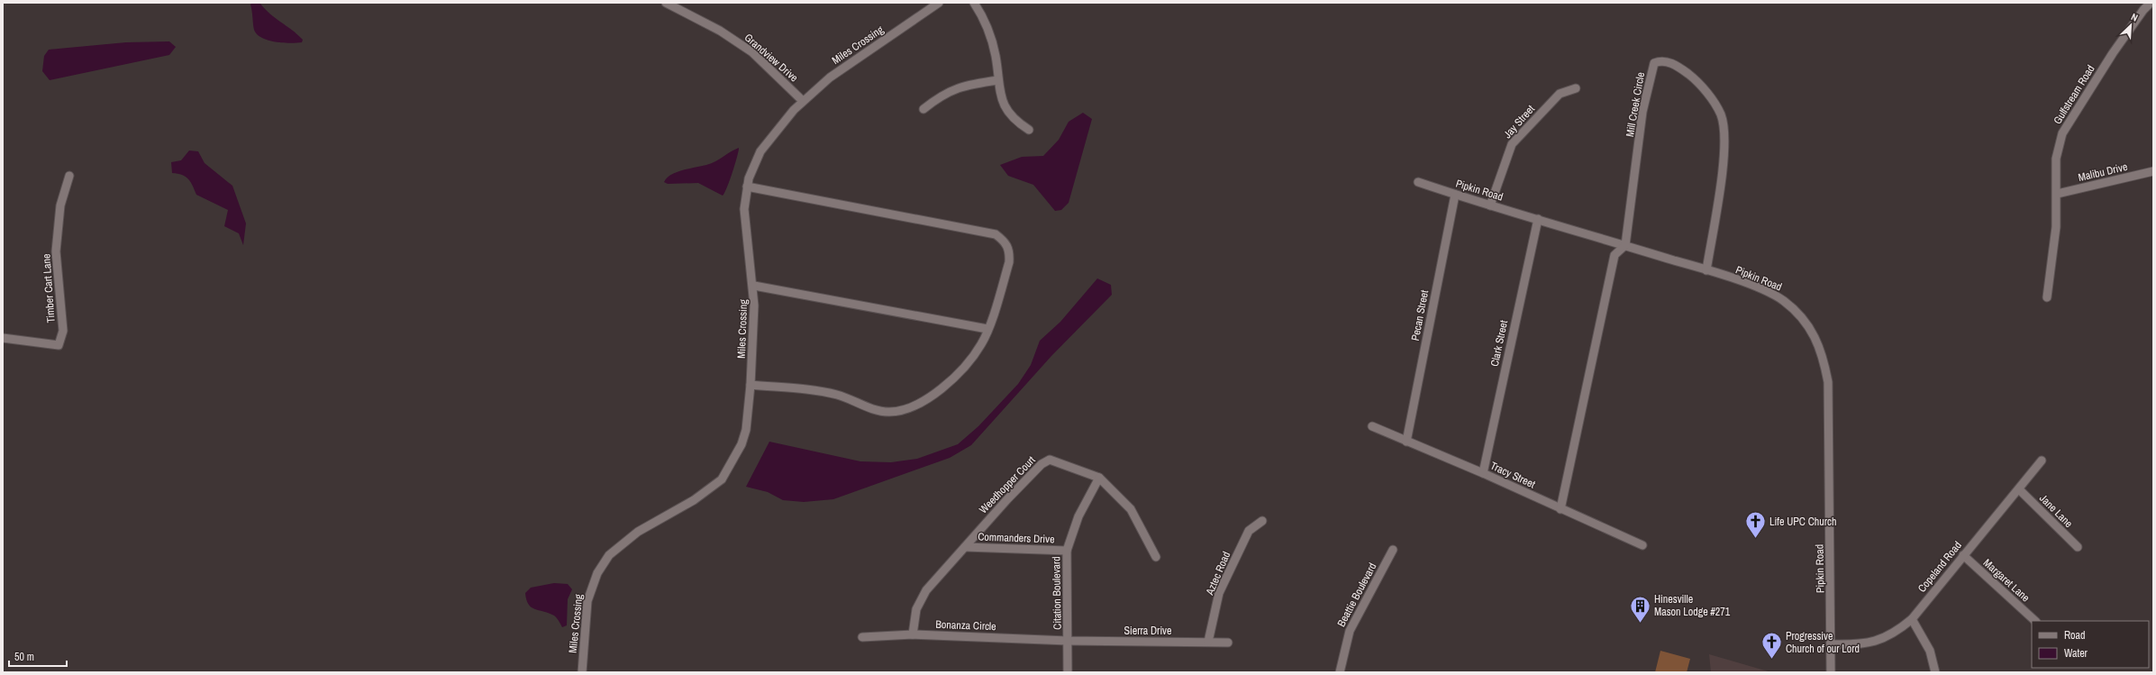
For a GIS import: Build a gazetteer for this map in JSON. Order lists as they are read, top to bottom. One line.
{"streets":{"street":["Miles Crossing","Grandview Drive","Gulfstream Road","Mill Creek Circle","Jay Street","Malibu Drive","Pipkin Road","Timber Cart Lane","Pecan Street","Clark Street","Tracy Street","Weedhopper Court","Jane Lane","Commanders Drive","Copeland Road","Aztec Road","Margaret Lane","Citation Boulevard","Beattie Boulevard","Bonanza Circle","Sierra Drive"]},"crossings":[["Miles Crossing","Grandview Drive"],["Gulfstream Road","Malibu Drive"],["Mill Creek Circle","Pipkin Road"],["Jay Street","Pipkin Road"],["Pipkin Road","Pecan Street"],["Pipkin Road","Clark Street"],["Pipkin Road","Copeland Road"],["Pecan Street","Tracy Street"],["Clark Street","Tracy Street"],["Weedhopper Court","Commanders Drive"],["Weedhopper Court","Citation Boulevard"],["Weedhopper Court","Bonanza Circle"],["Jane Lane","Copeland Road"],["Commanders Drive","Citation Boulevard"],["Copeland Road","Margaret Lane"],["Aztec Road","Sierra Drive"],["Citation Boulevard","Bonanza Circle"],["Citation Boulevard","Sierra Drive"],["Bonanza Circle","Sierra Drive"]],"places":{"church":["Life UPC Church","Progressive Church of our Lord"],"building":["Hinesville Mason Lodge #271"]},"legend":["Road","Water"],"scale_bar":"50 m","north":"top right"}
